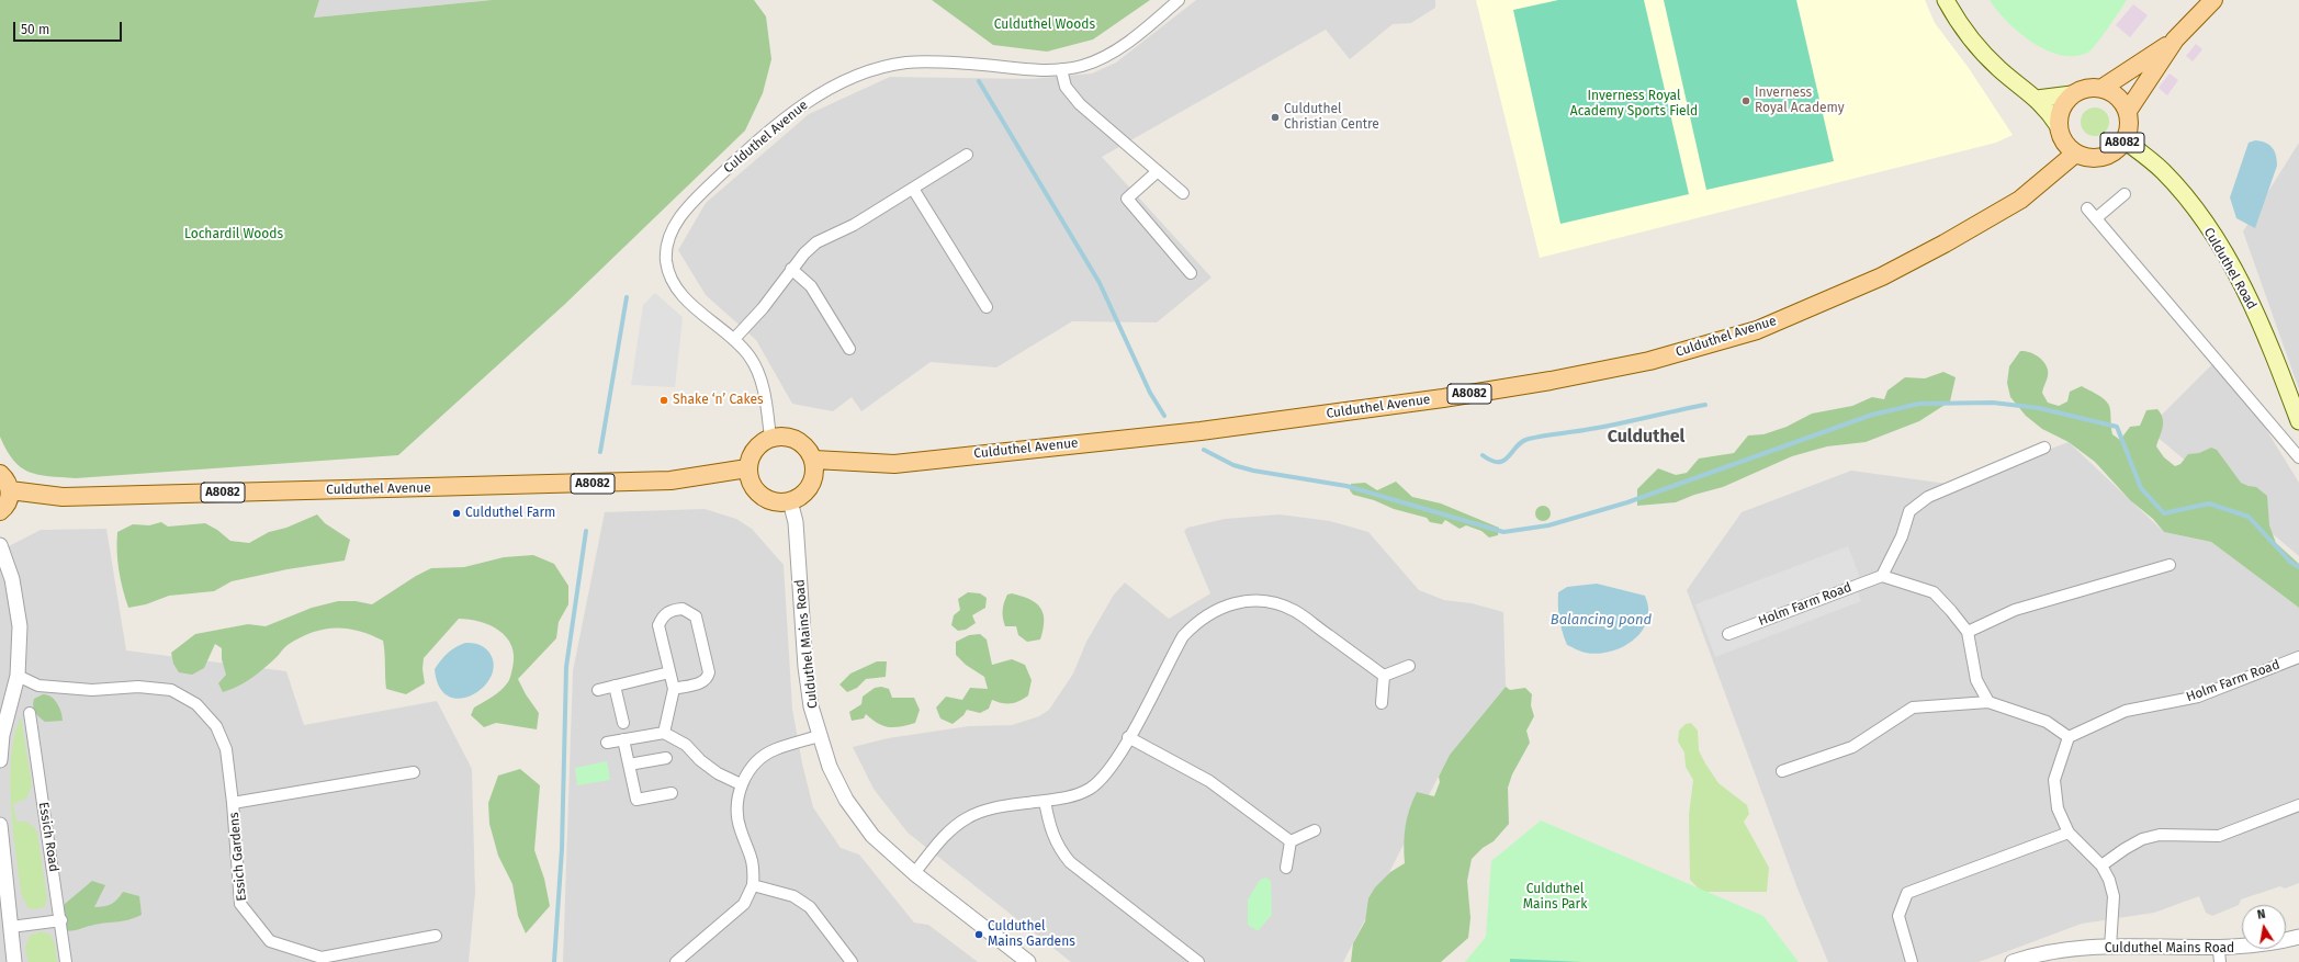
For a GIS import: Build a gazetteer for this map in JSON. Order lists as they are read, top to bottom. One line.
{"streets":{"main road":["Culduthel Avenue","A8082","Culduthel Road"],"street":["Holm Farm Road","Culduthel Mains Road","Essich Road","Essich Gardens"]},"crossings":[["Culduthel Avenue","A8082"],["Culduthel Avenue","Culduthel Road"],["Culduthel Avenue","Culduthel Mains Road"],["A8082","Culduthel Road"]],"districts":["Culduthel"],"water":["Balancing pond"],"parks":["Culduthel Woods","Inverness Royal Academy Sports Field","Lochardil Woods","Culduthel Mains Park"],"places":["Inverness Royal Academy","Culduthel Christian Centre","Shake ‘n’ Cakes","Culduthel Farm","Culduthel Mains Gardens"],"scale_bar":"50 m","north":"top"}
